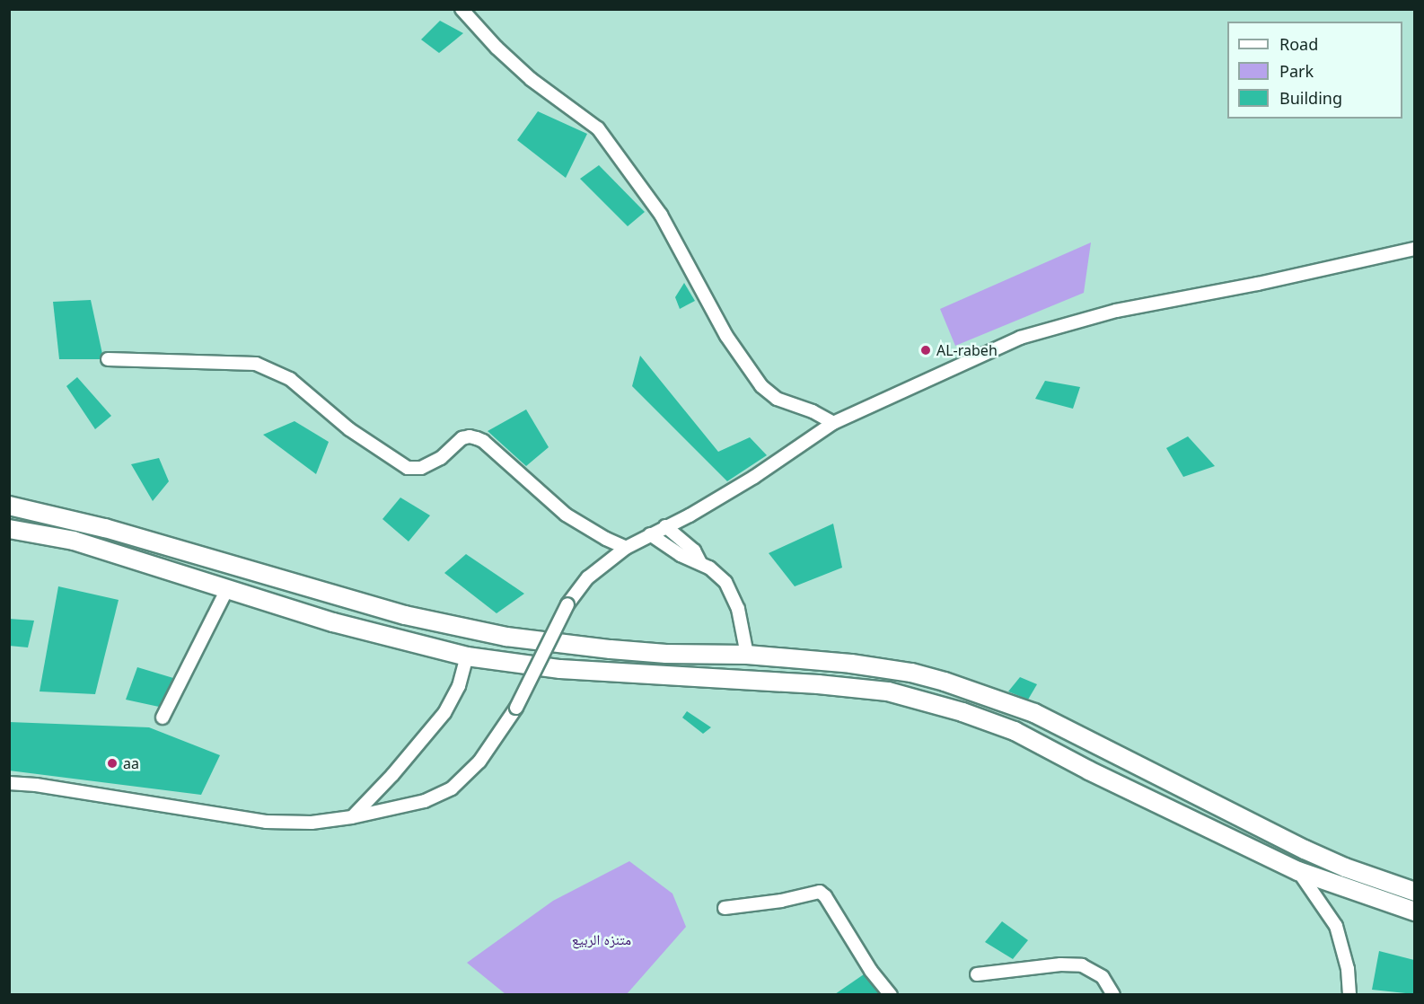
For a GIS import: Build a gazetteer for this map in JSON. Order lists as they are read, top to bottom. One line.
{"parks":["متنزه الربيع"],"places":["AL-rabeh","aa"],"legend":["Road","Park","Building"]}
